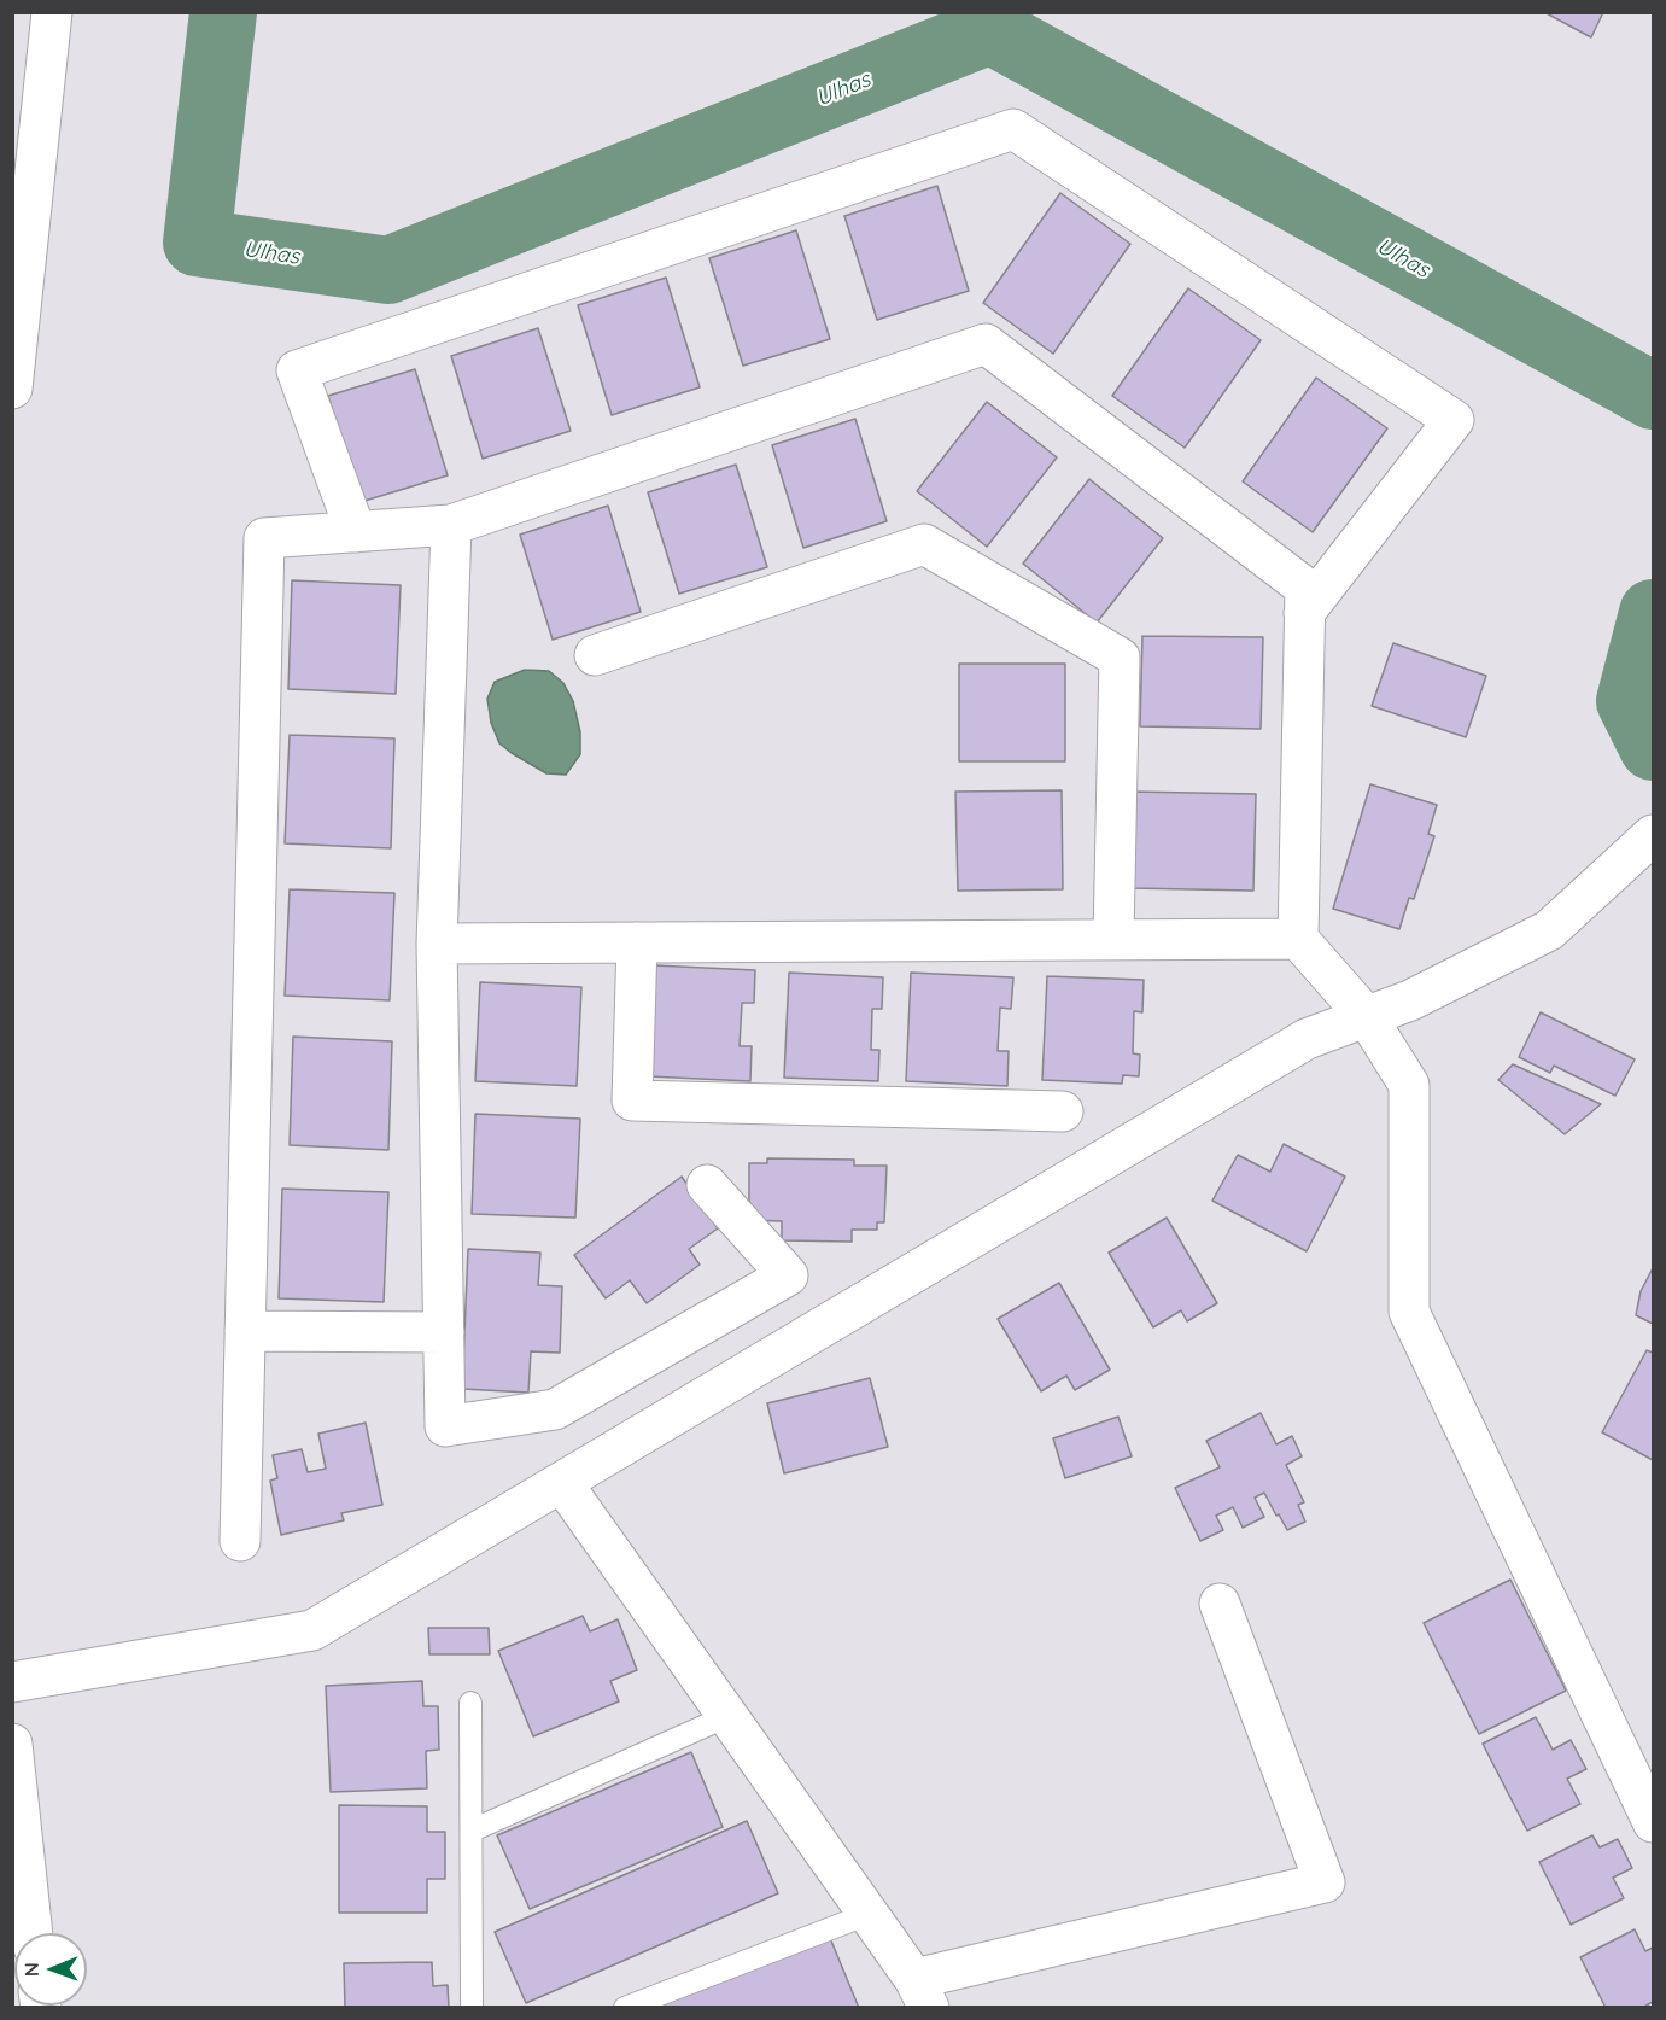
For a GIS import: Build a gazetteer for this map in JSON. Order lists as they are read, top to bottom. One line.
{"water":["Ulhas"],"north":"left"}
